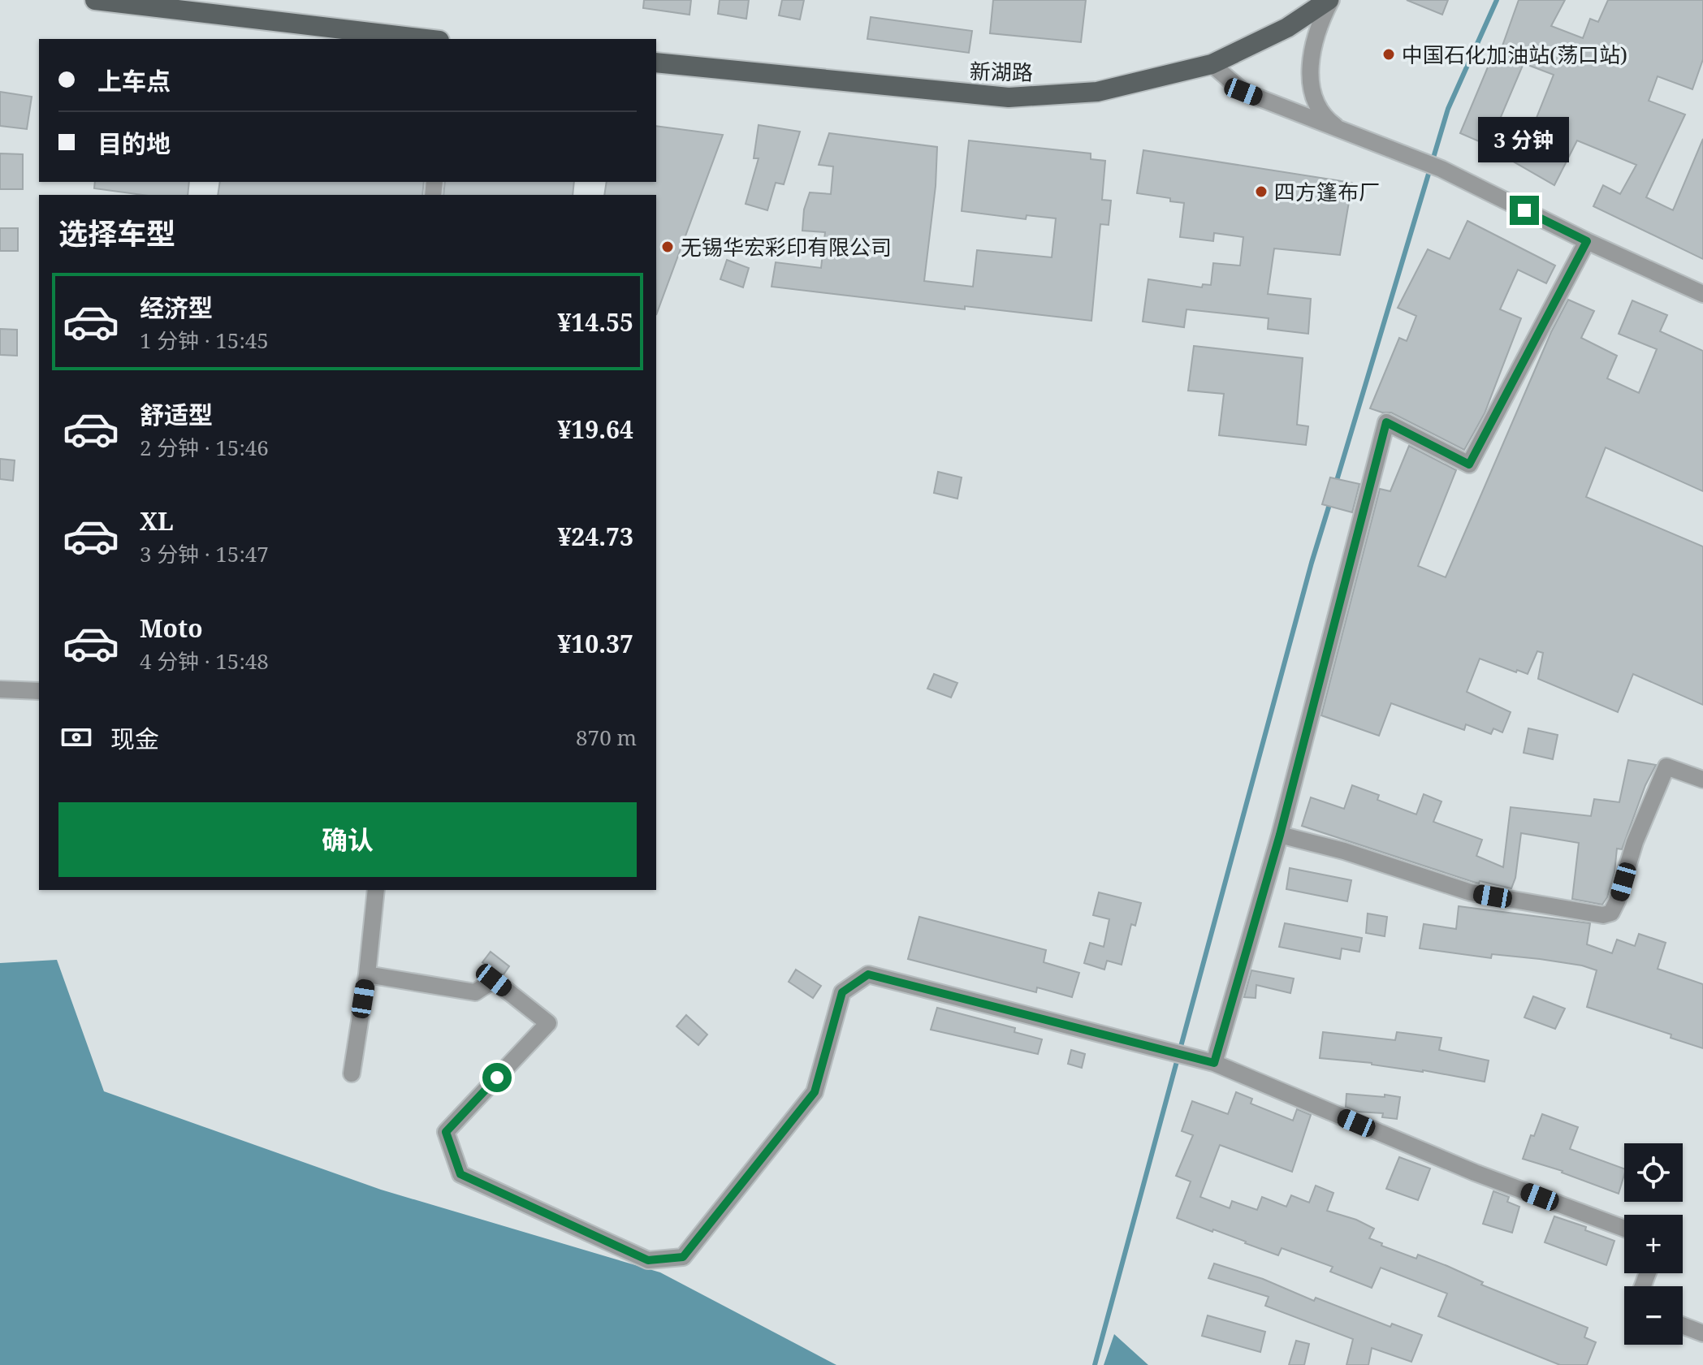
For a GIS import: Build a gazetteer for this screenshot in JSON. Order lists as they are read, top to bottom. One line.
{"streets":{"main road":["新湖路"]},"places":["中国石化加油站(荡口站)","四方篷布厂","无锡华宏彩印有限公司"],"page":{"banner":["上车点","目的地"],"bubble":"3 分钟","heading":"选择车型","list":[{"name":"经济型","note":"1 分钟 · 15:45","value":"¥14.55"},{"name":"舒适型","note":"2 分钟 · 15:46","value":"¥19.64"},{"name":"XL","note":"3 分钟 · 15:47","value":"¥24.73"},{"name":"Moto","note":"4 分钟 · 15:48","value":"¥10.37"}],"pay":["现金","870 m"],"buttons":"确认","map_buttons":["+","−"]}}
